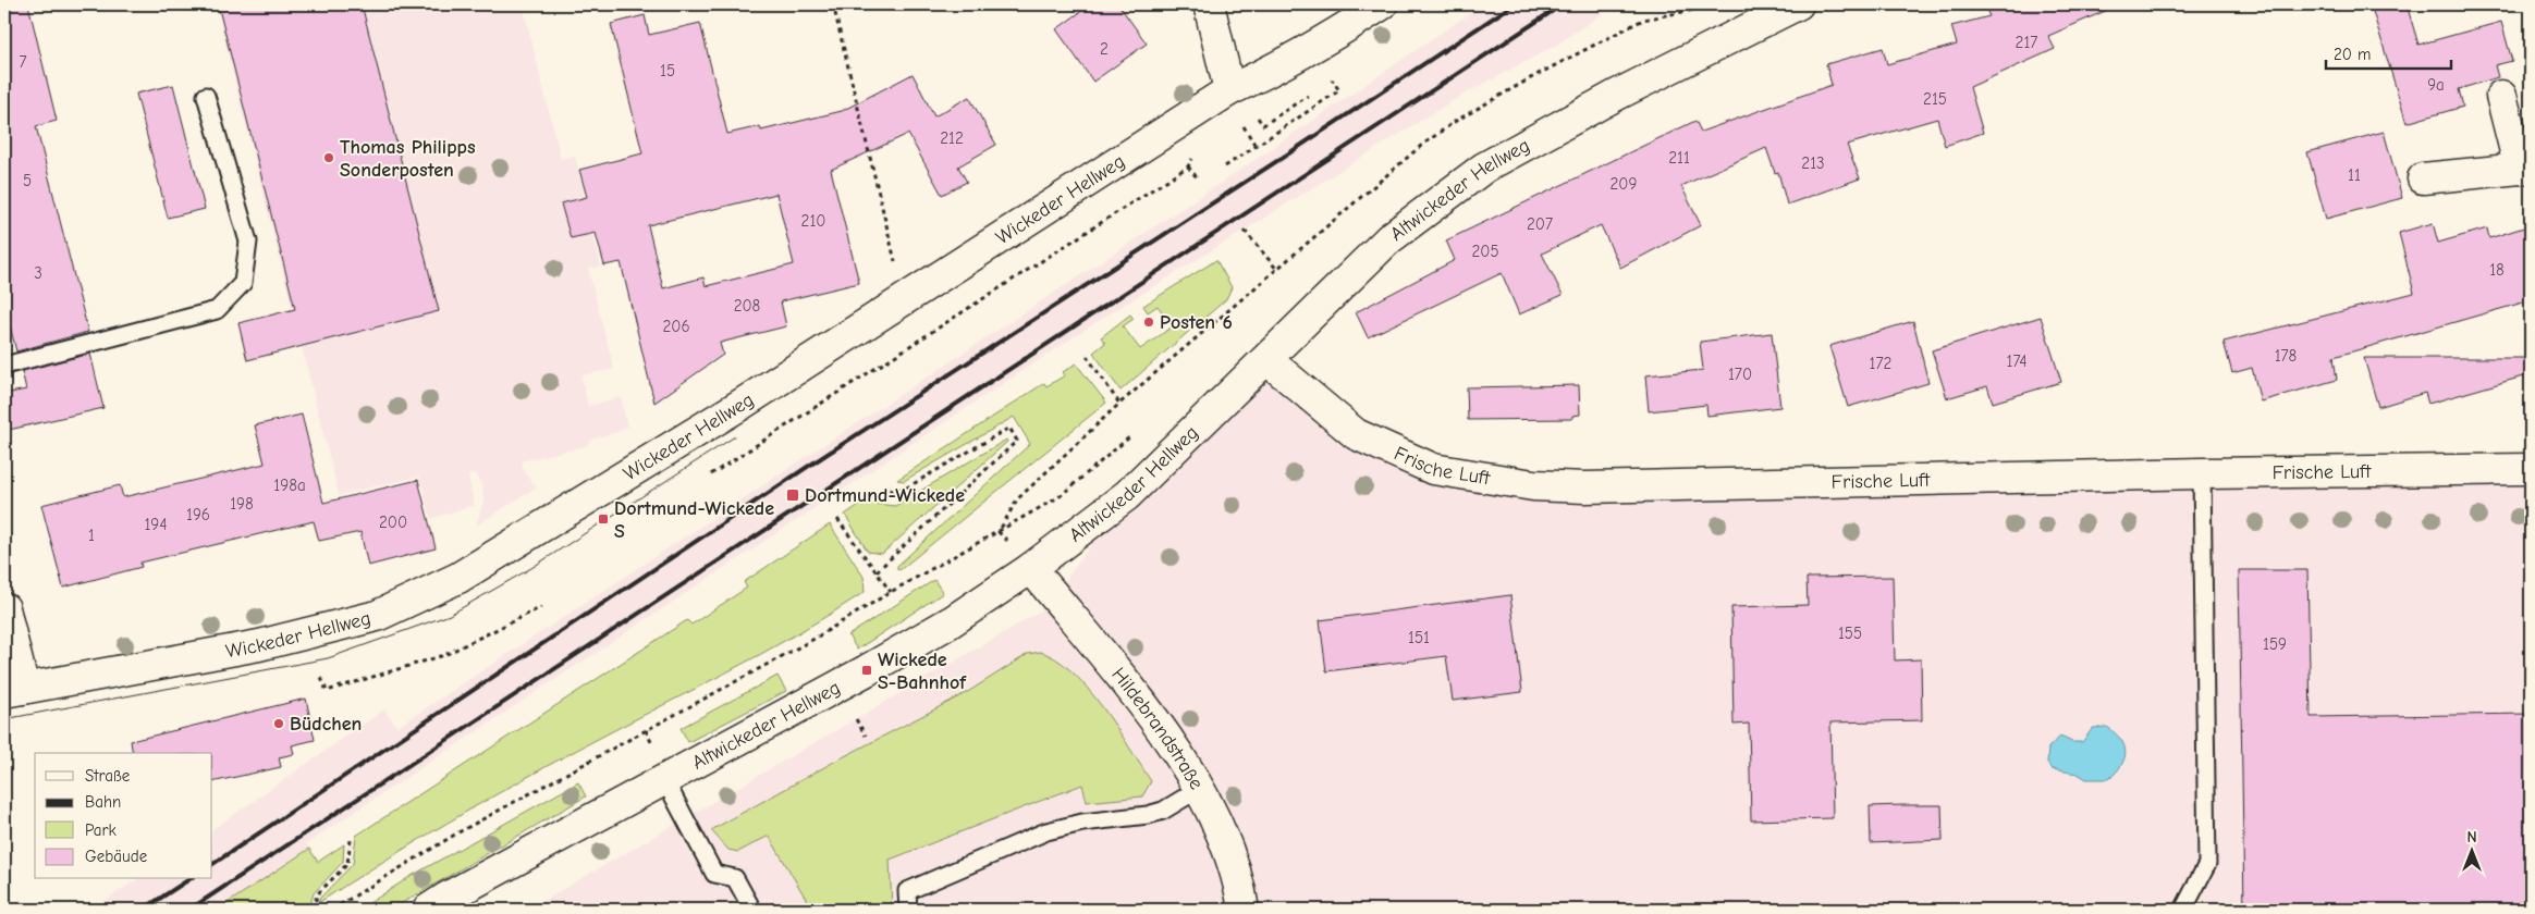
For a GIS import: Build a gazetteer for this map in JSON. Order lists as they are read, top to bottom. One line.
{"streets":{"street":["Altwickeder Hellweg","Wickeder Hellweg","Frische Luft","Hildebrandstraße"]},"crossings":[["Altwickeder Hellweg","Frische Luft"],["Altwickeder Hellweg","Hildebrandstraße"]],"places":{"other":["Thomas Philipps Sonderposten","Posten 6","Büdchen"],"transit":["Dortmund-Wickede","Dortmund-Wickede S","Wickede S-Bahnhof"]},"house_numbers":["217","2","7","15","9a","215","212","211","213","11","5","209","210","207","205","18","3","208","206","178","174","172","170","198a","198","196","200","194","1","155","151","159"],"legend":["Straße","Bahn","Park","Gebäude"],"scale_bar":"20 m","north":"top"}
